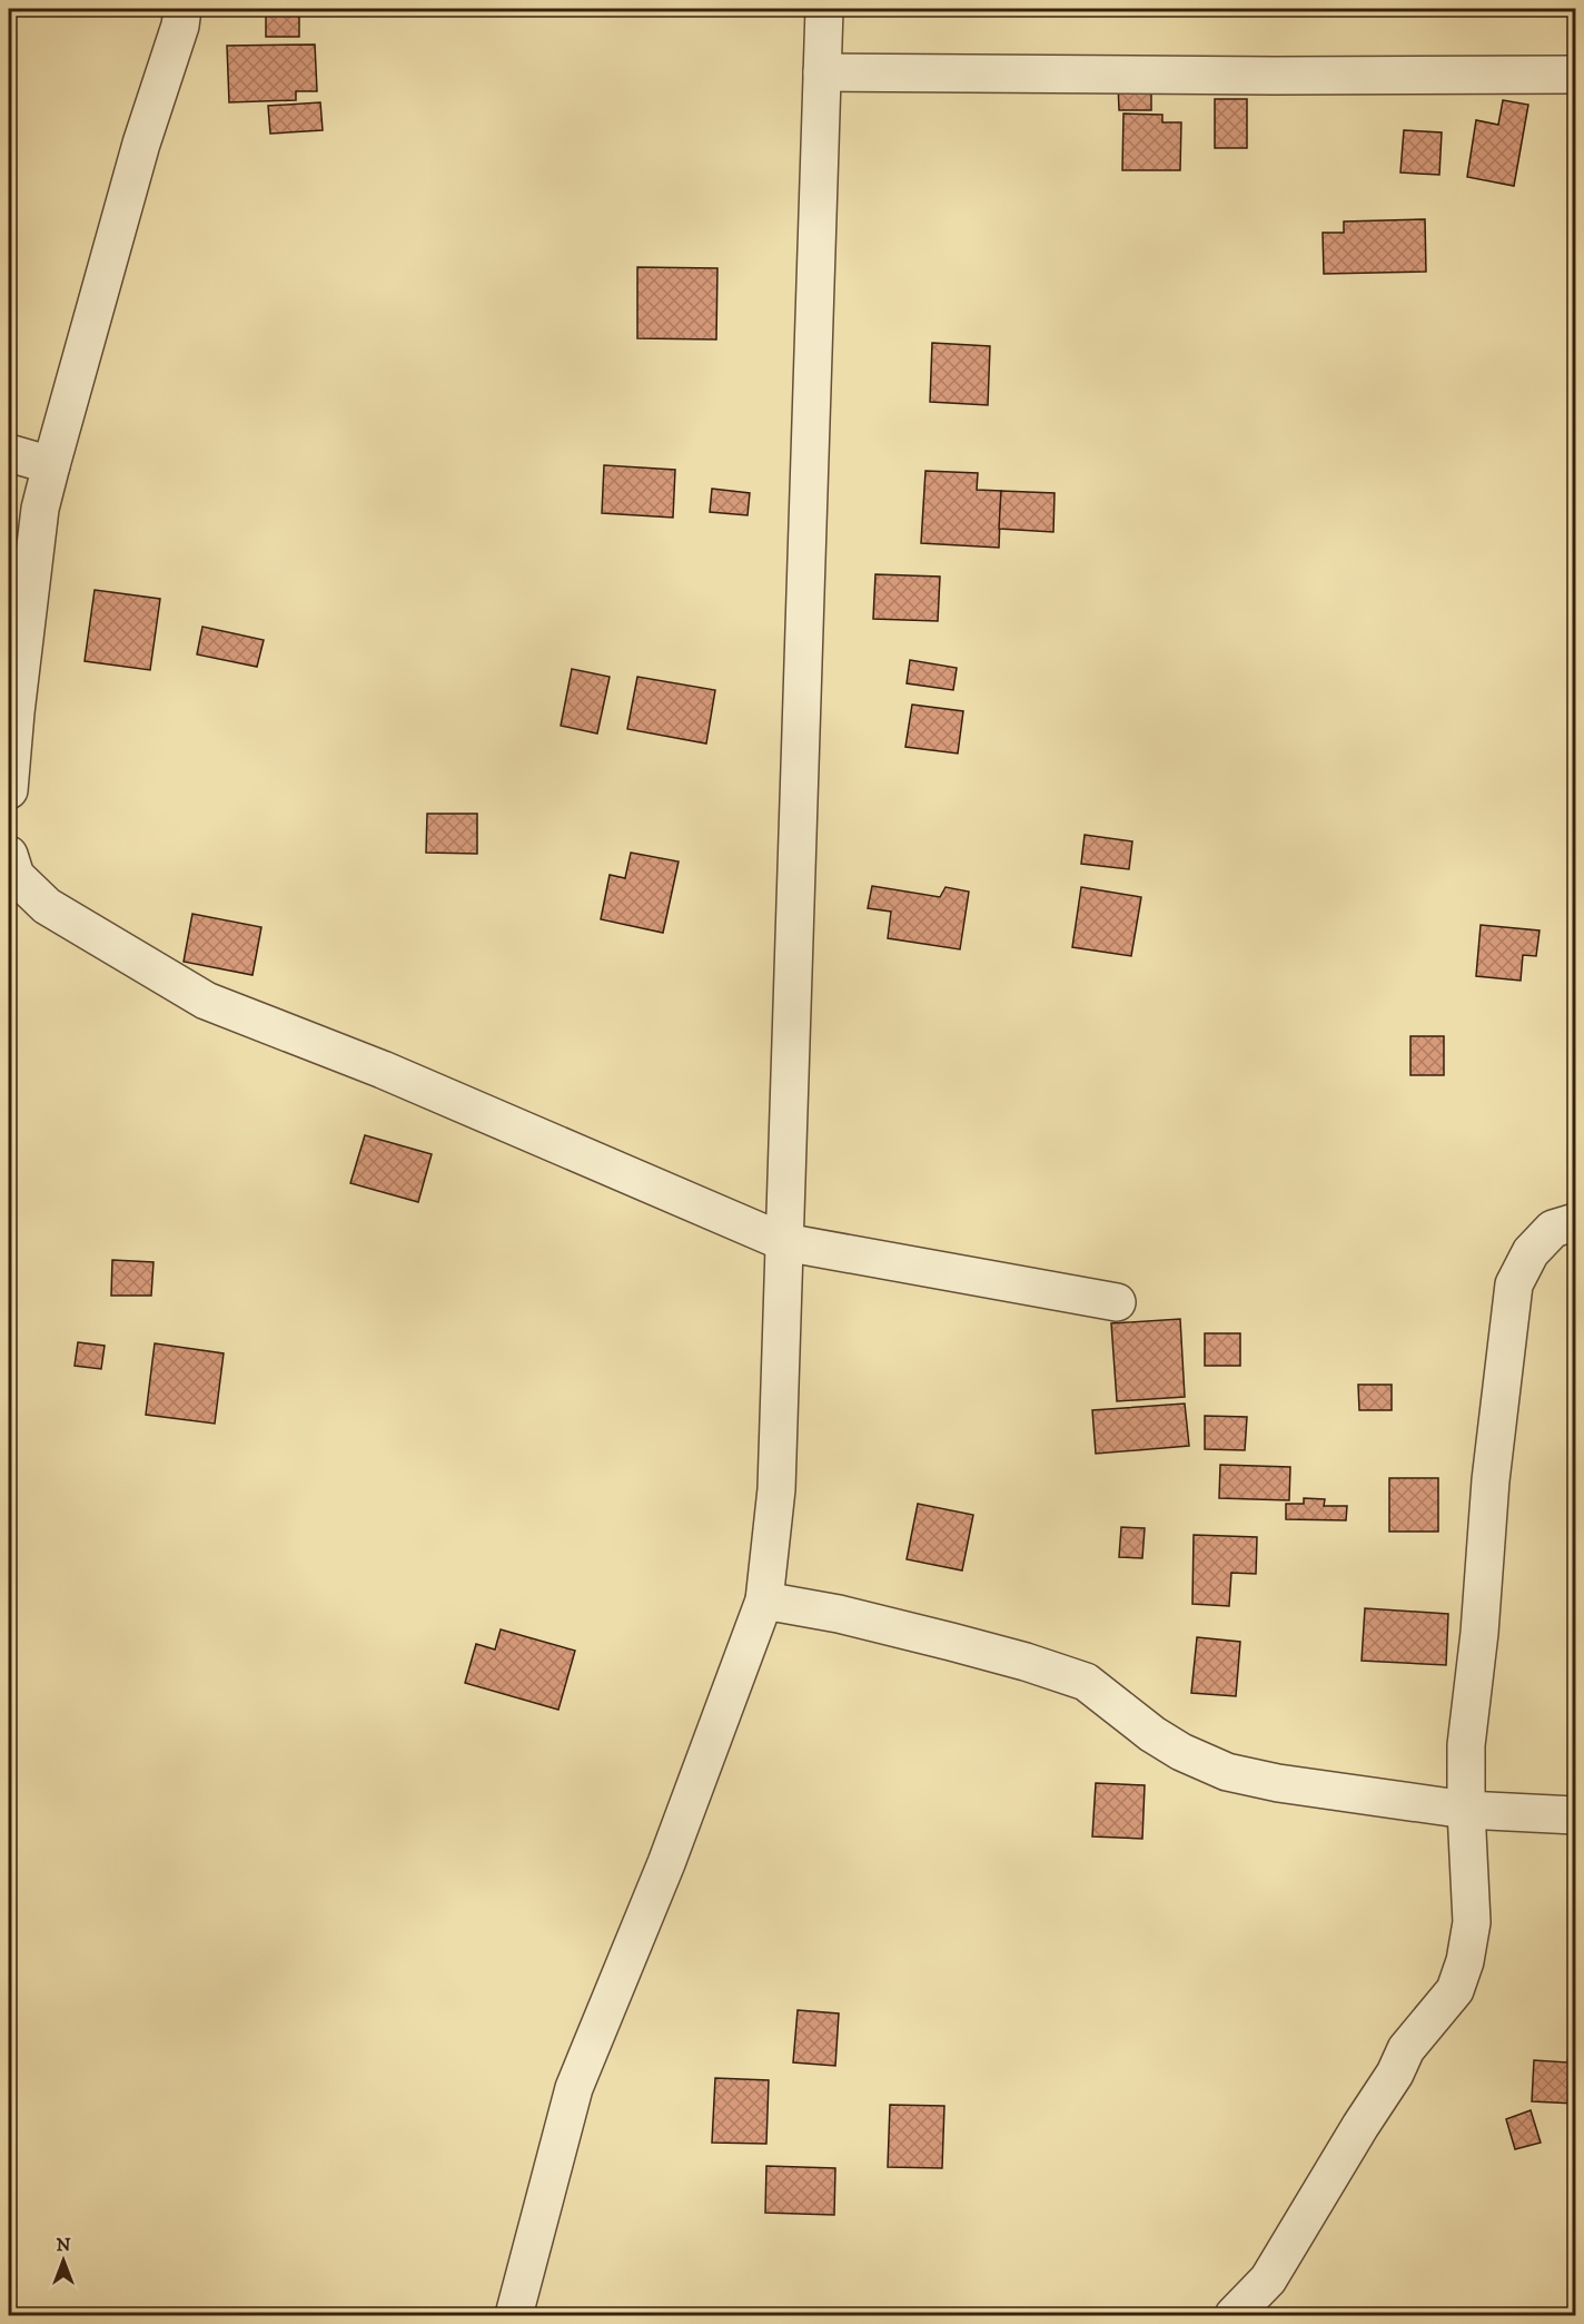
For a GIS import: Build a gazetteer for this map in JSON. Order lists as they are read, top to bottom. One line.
{"north":"top"}
